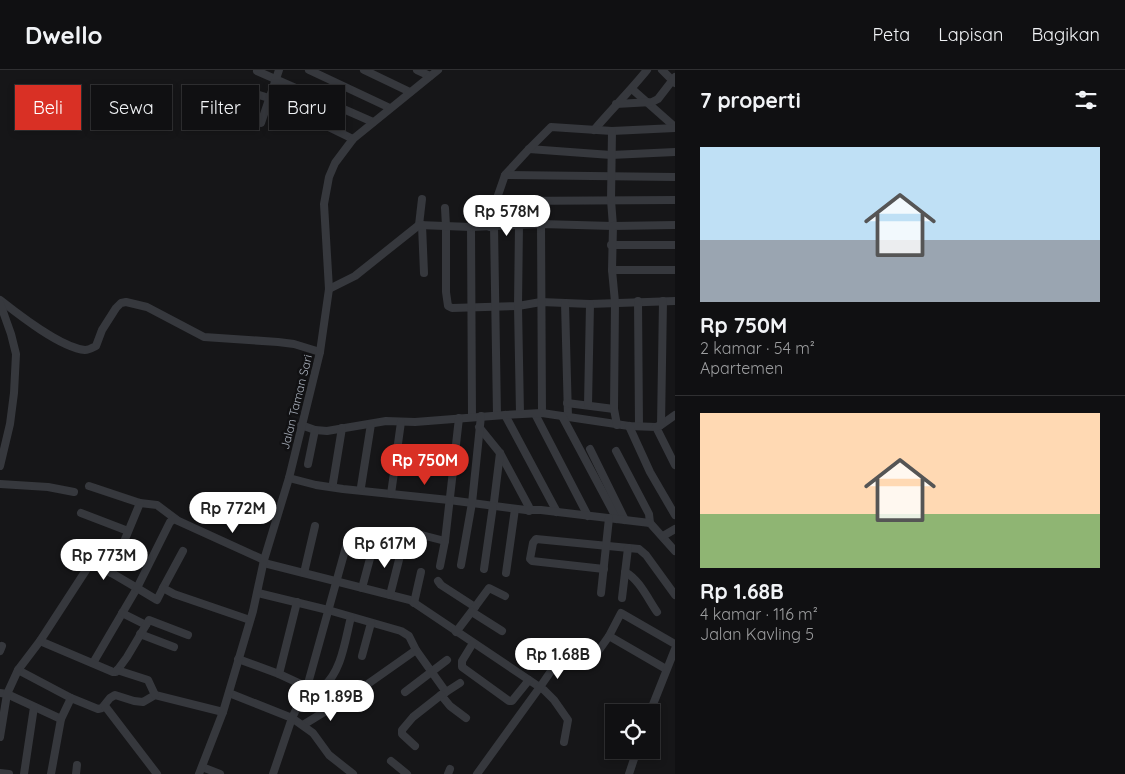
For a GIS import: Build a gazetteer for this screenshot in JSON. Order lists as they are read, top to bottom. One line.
{"streets":{"street":["Jalan Taman Sari"]},"page":{"header":"Dwello","nav":["Peta","Lapisan","Bagikan"],"heading":"7 properti","chip":["Beli","Sewa","Filter","Baru"],"list":[{"name":"Rp 750M","note":"2 kamar · 54 m² · Apartemen"},{"name":"Rp 1.68B","note":"4 kamar · 116 m² · Jalan Kavling 5"}],"price":["Rp 578M","Rp 750M","Rp 772M","Rp 617M","Rp 773M","Rp 1.68B","Rp 1.89B"]}}
